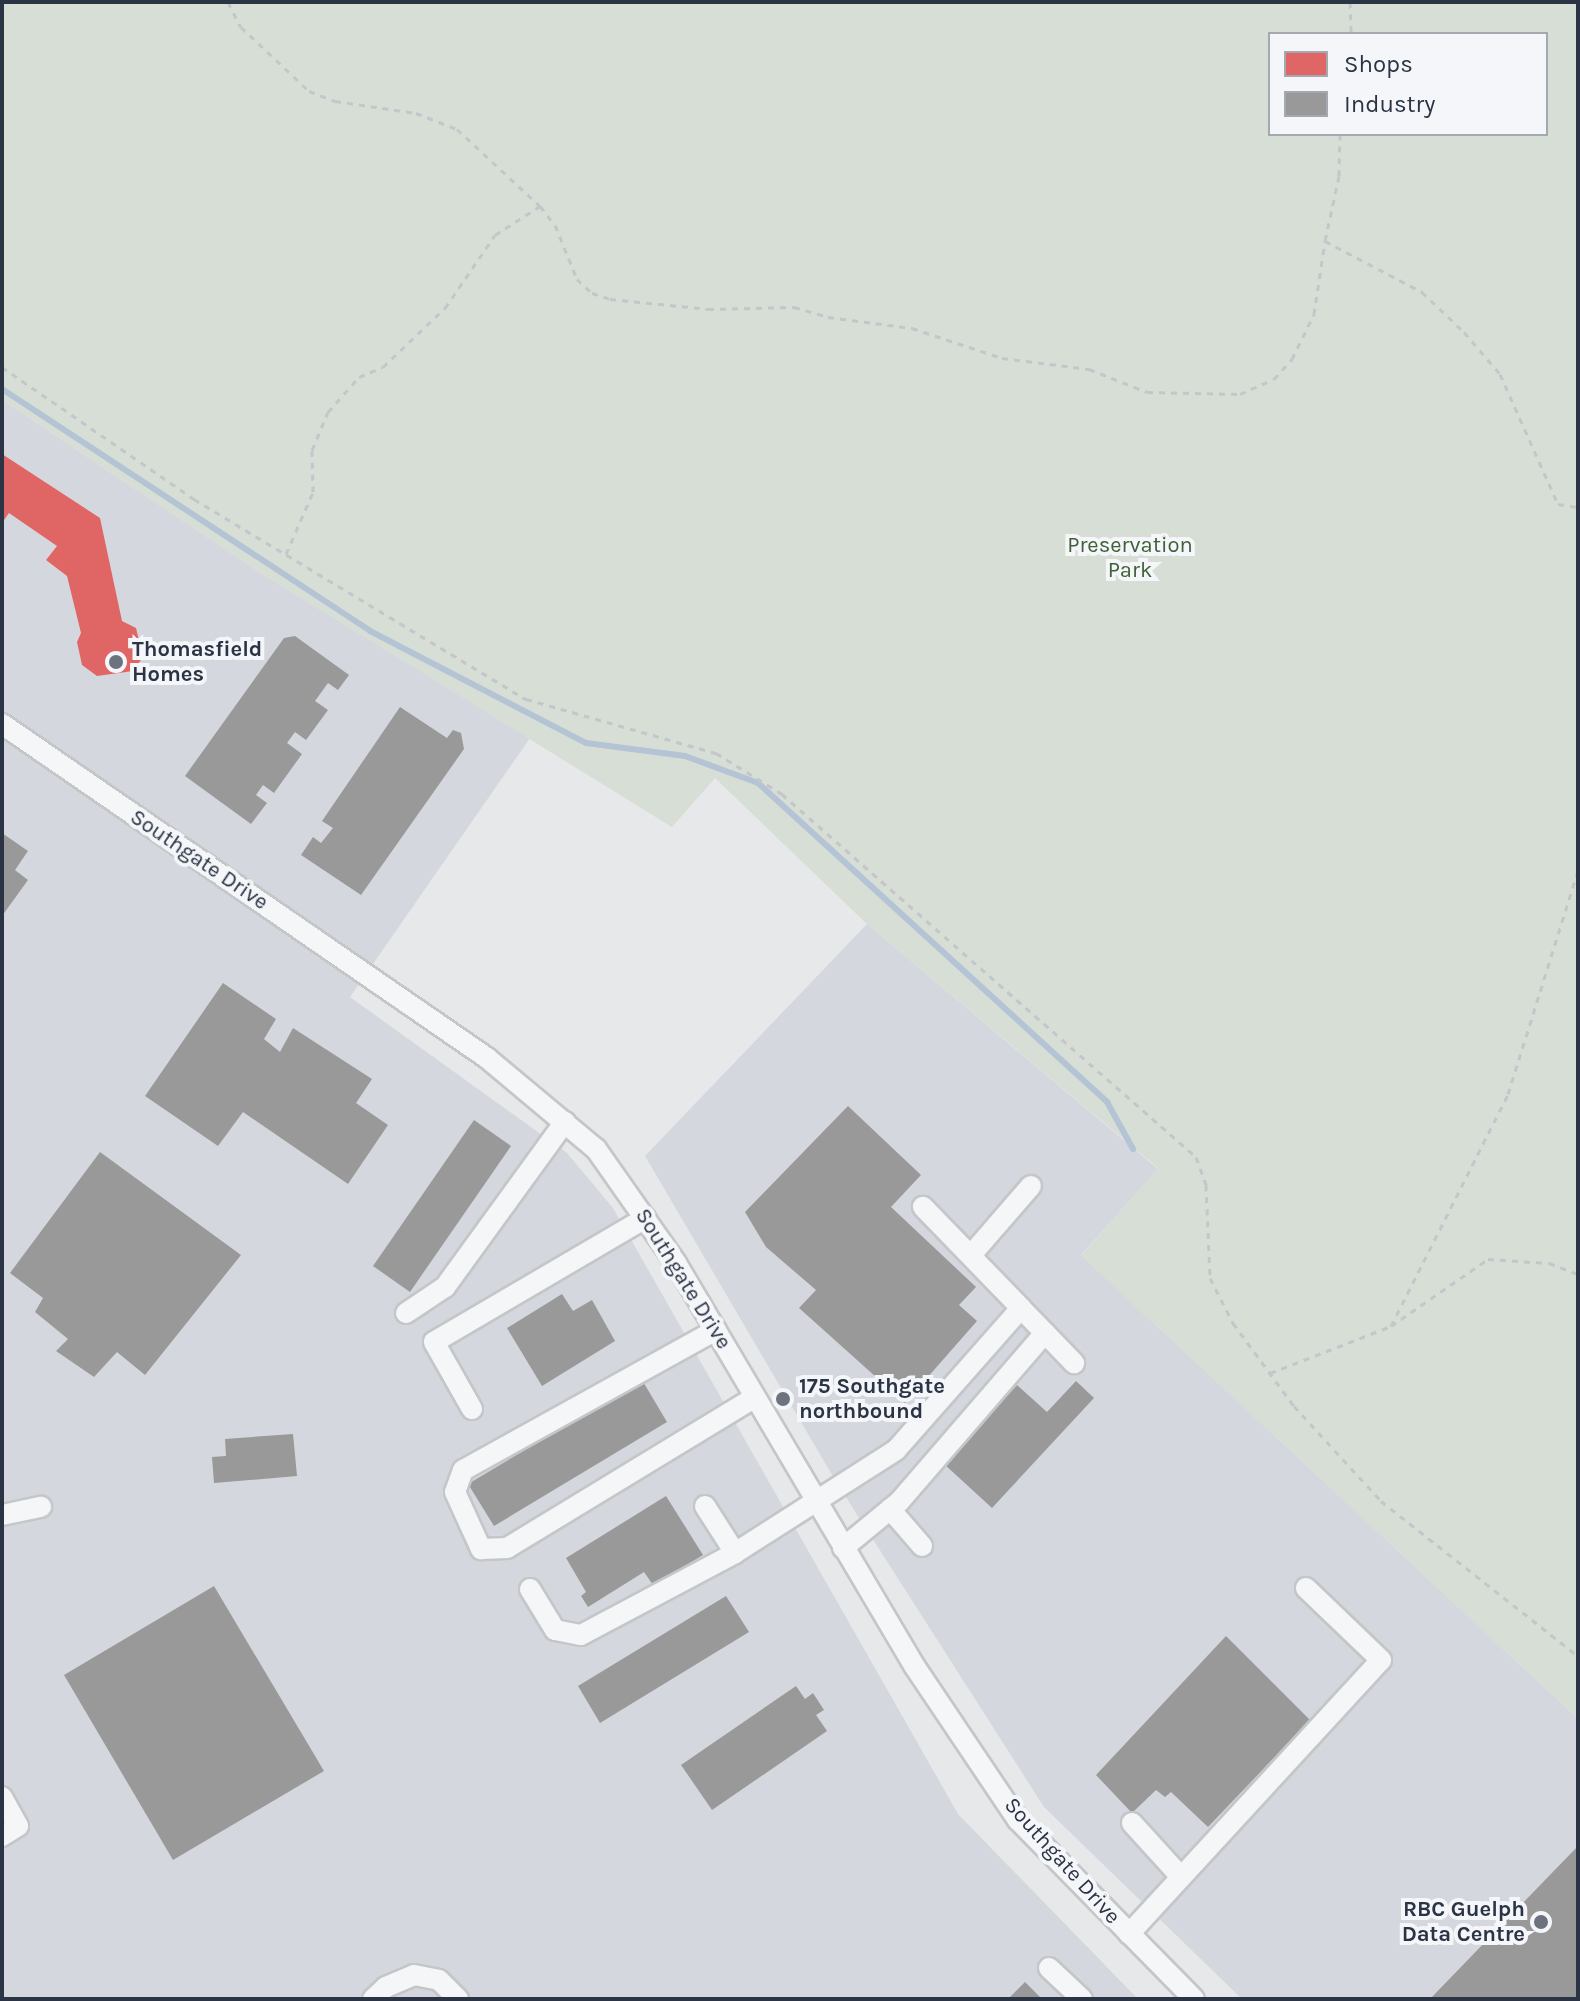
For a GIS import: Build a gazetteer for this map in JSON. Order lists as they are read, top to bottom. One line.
{"streets":{"street":["Southgate Drive"]},"parks":["Preservation Park"],"places":["Thomasfield Homes","175 Southgate northbound","RBC Guelph Data Centre"],"legend":["Shops","Industry"]}
